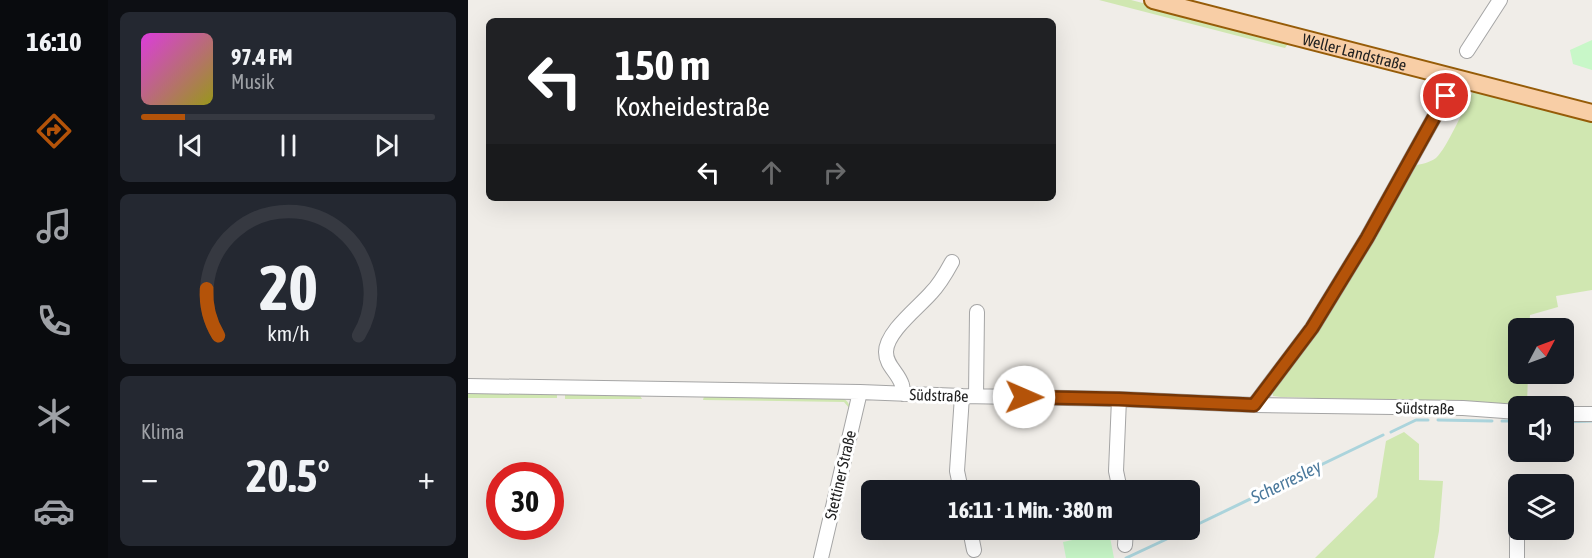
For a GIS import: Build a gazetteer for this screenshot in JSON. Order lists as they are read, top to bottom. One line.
{"streets":{"main road":["Weller Landstraße"],"street":["Südstraße","Stettiner Straße"]},"crossings":[["Südstraße","Stettiner Straße"]],"water":["Scherresley"],"north":"top right","page":{"tabs":"16:10","turn":["150 m","Koxheidestraße"],"song":["97.4 FM","Musik"],"tile":"Klima","heat":["−","20.5°","+"],"limit":"30","trip":"16:11 · 1 Min. · 380 m","gauge":["20","km/h"]}}
